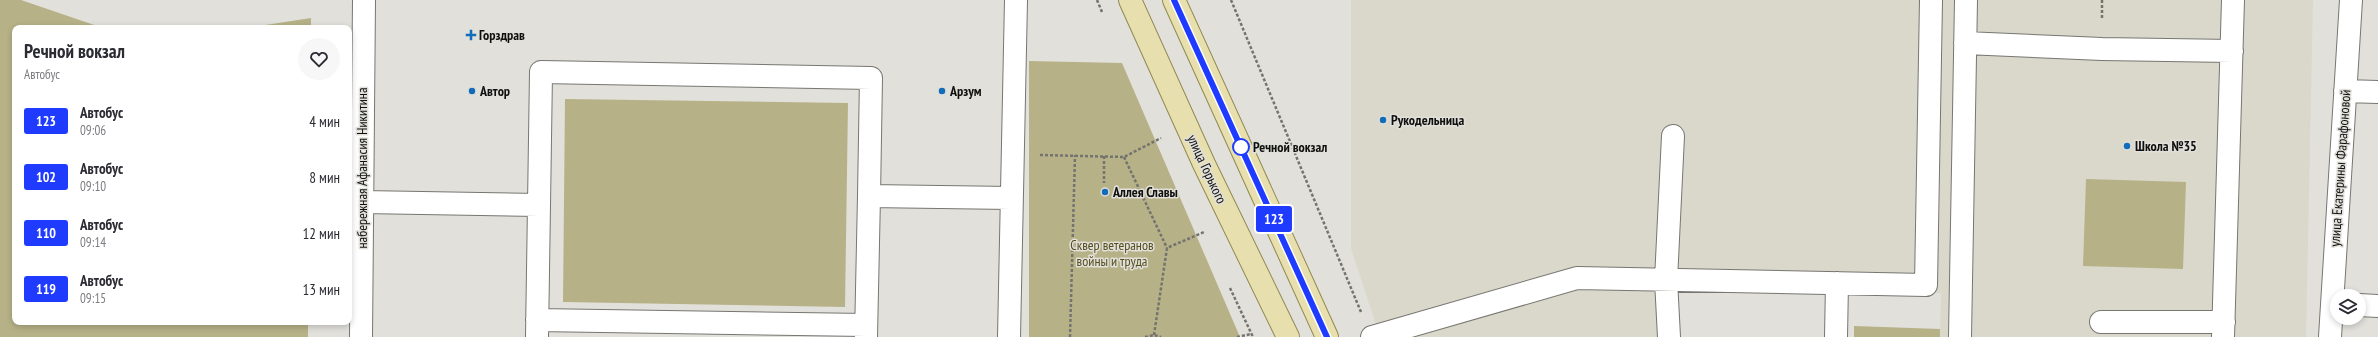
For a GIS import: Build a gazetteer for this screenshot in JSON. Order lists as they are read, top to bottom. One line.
{"streets":{"main road":["улица Горького"],"street":["набережная Афанасия Никитина","улица Екатерины Фарафоновой"]},"parks":["Сквер ветеранов войны и труда"],"places":{"health":["Горздрав"],"other":["Автор","Арзум","Рукодельница","Школа №35","Речной вокзал","Аллея Славы"]},"lines":["bus line 123"],"page":{"on_map":"123","heading":["Речной вокзал","Автобус"],"list":[{"mark":"123","name":"Автобус","note":"09:06","value":"4 мин"},{"mark":"102","name":"Автобус","note":"09:10","value":"8 мин"},{"mark":"110","name":"Автобус","note":"09:14","value":"12 мин"},{"mark":"119","name":"Автобус","note":"09:15","value":"13 мин"}]}}
